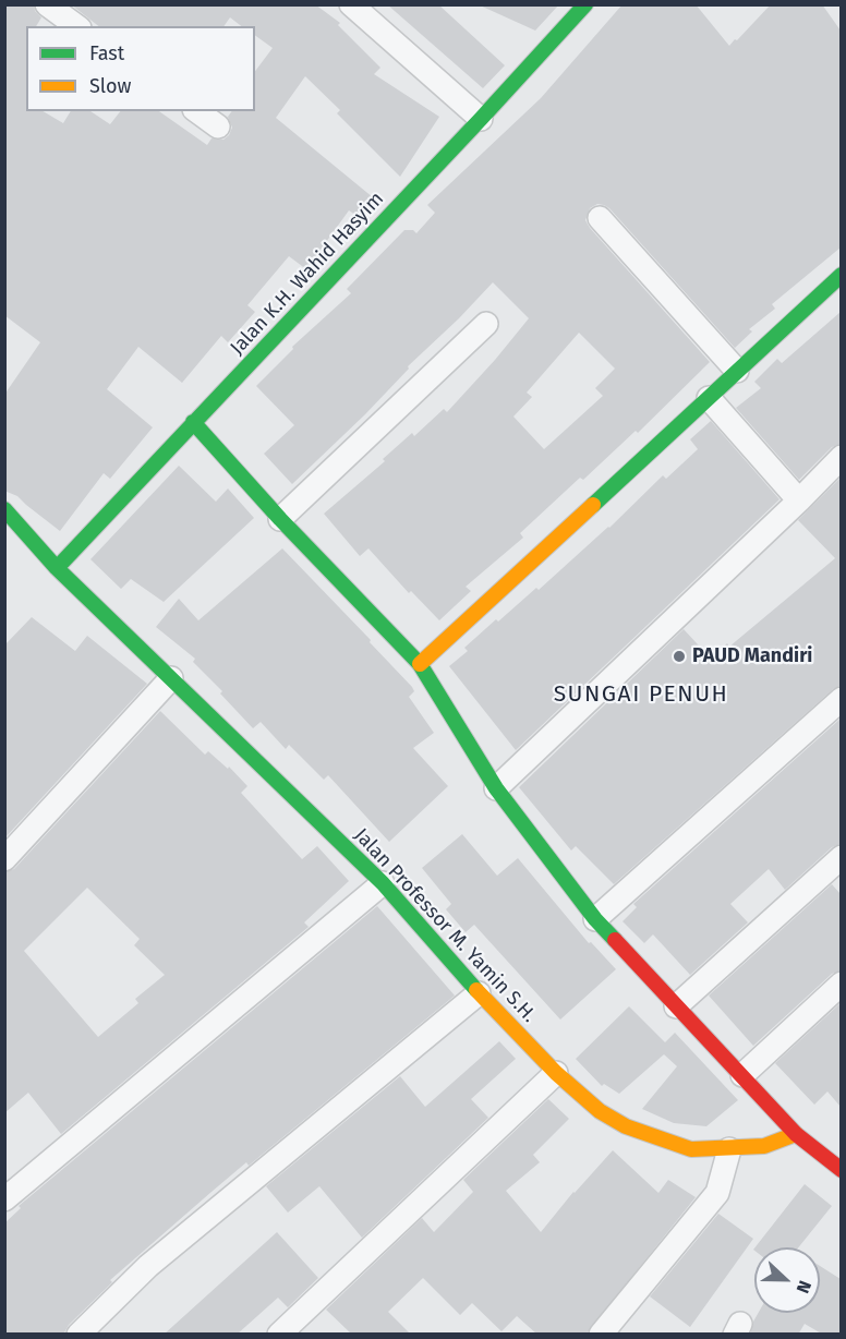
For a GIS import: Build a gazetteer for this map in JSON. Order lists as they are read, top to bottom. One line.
{"streets":{"street":["Jalan K.H. Wahid Hasyim","Jalan Professor M. Yamin S.H."]},"crossings":[["Jalan K.H. Wahid Hasyim","Jalan Professor M. Yamin S.H."]],"districts":["SUNGAI PENUH"],"places":["PAUD Mandiri"],"legend":["Fast","Slow"],"north":"right"}
